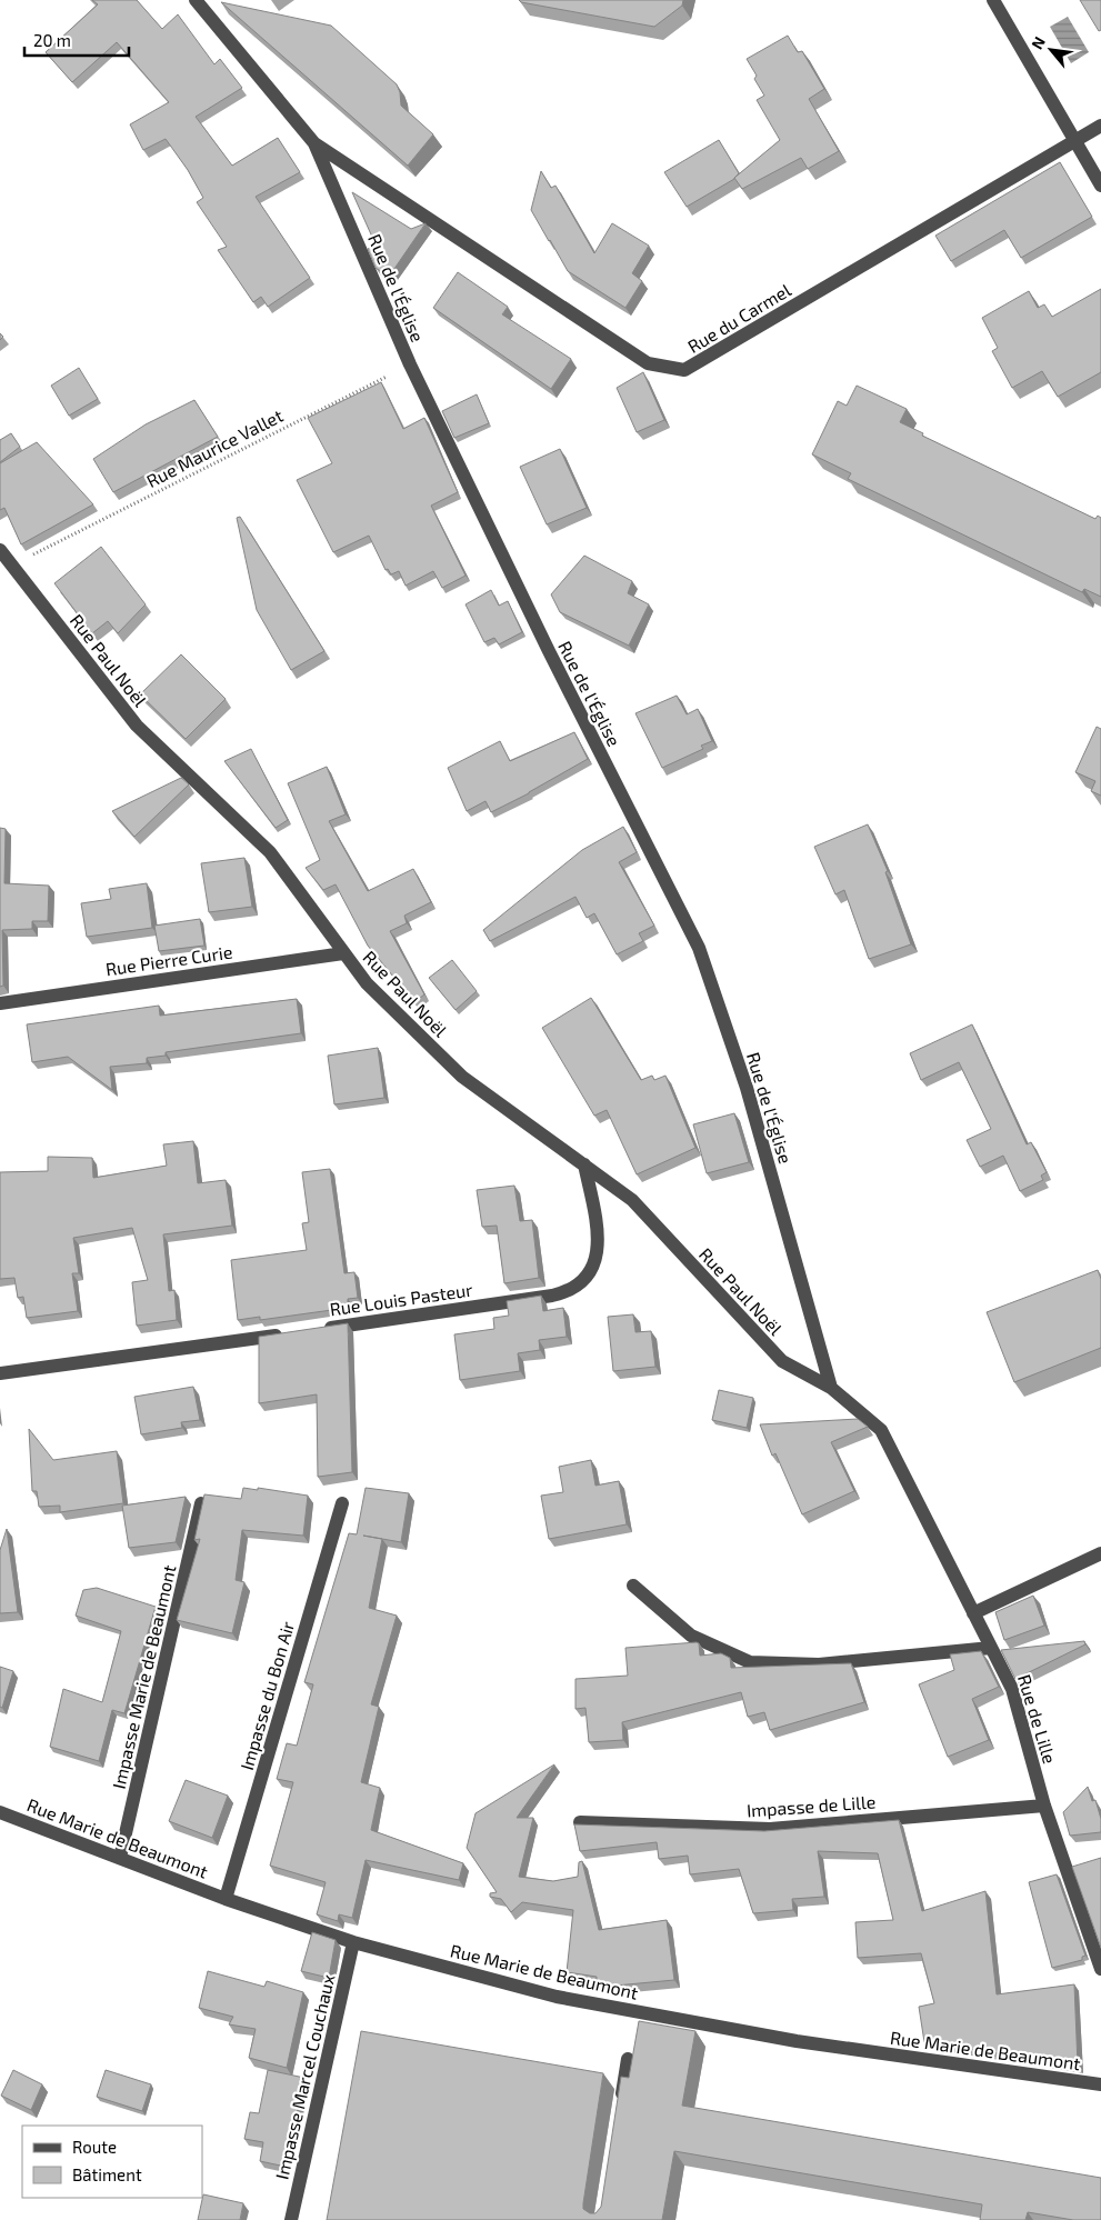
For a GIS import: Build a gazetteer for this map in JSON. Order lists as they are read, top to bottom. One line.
{"streets":{"street":["Rue de l'Église","Rue du Carmel","Rue Paul Noël","Rue Pierre Curie","Rue Louis Pasteur","Impasse Marie de Beaumont","Impasse du Bon Air","Rue de Lille","Impasse de Lille","Rue Marie de Beaumont","Impasse Marcel Couchaux"],"path":["Rue Maurice Vallet"]},"crossings":[["Rue de l'Église","Rue du Carmel"],["Rue de l'Église","Rue Maurice Vallet"],["Rue de l'Église","Rue Paul Noël"],["Rue de l'Église","Rue de Lille"],["Rue Paul Noël","Rue Pierre Curie"],["Rue Paul Noël","Rue Louis Pasteur"],["Rue Paul Noël","Rue de Lille"],["Impasse Marie de Beaumont","Rue Marie de Beaumont"],["Impasse du Bon Air","Rue Marie de Beaumont"],["Rue de Lille","Impasse de Lille"],["Rue Marie de Beaumont","Impasse Marcel Couchaux"]],"legend":["Route","Bâtiment"],"scale_bar":"20 m","north":"top left"}
